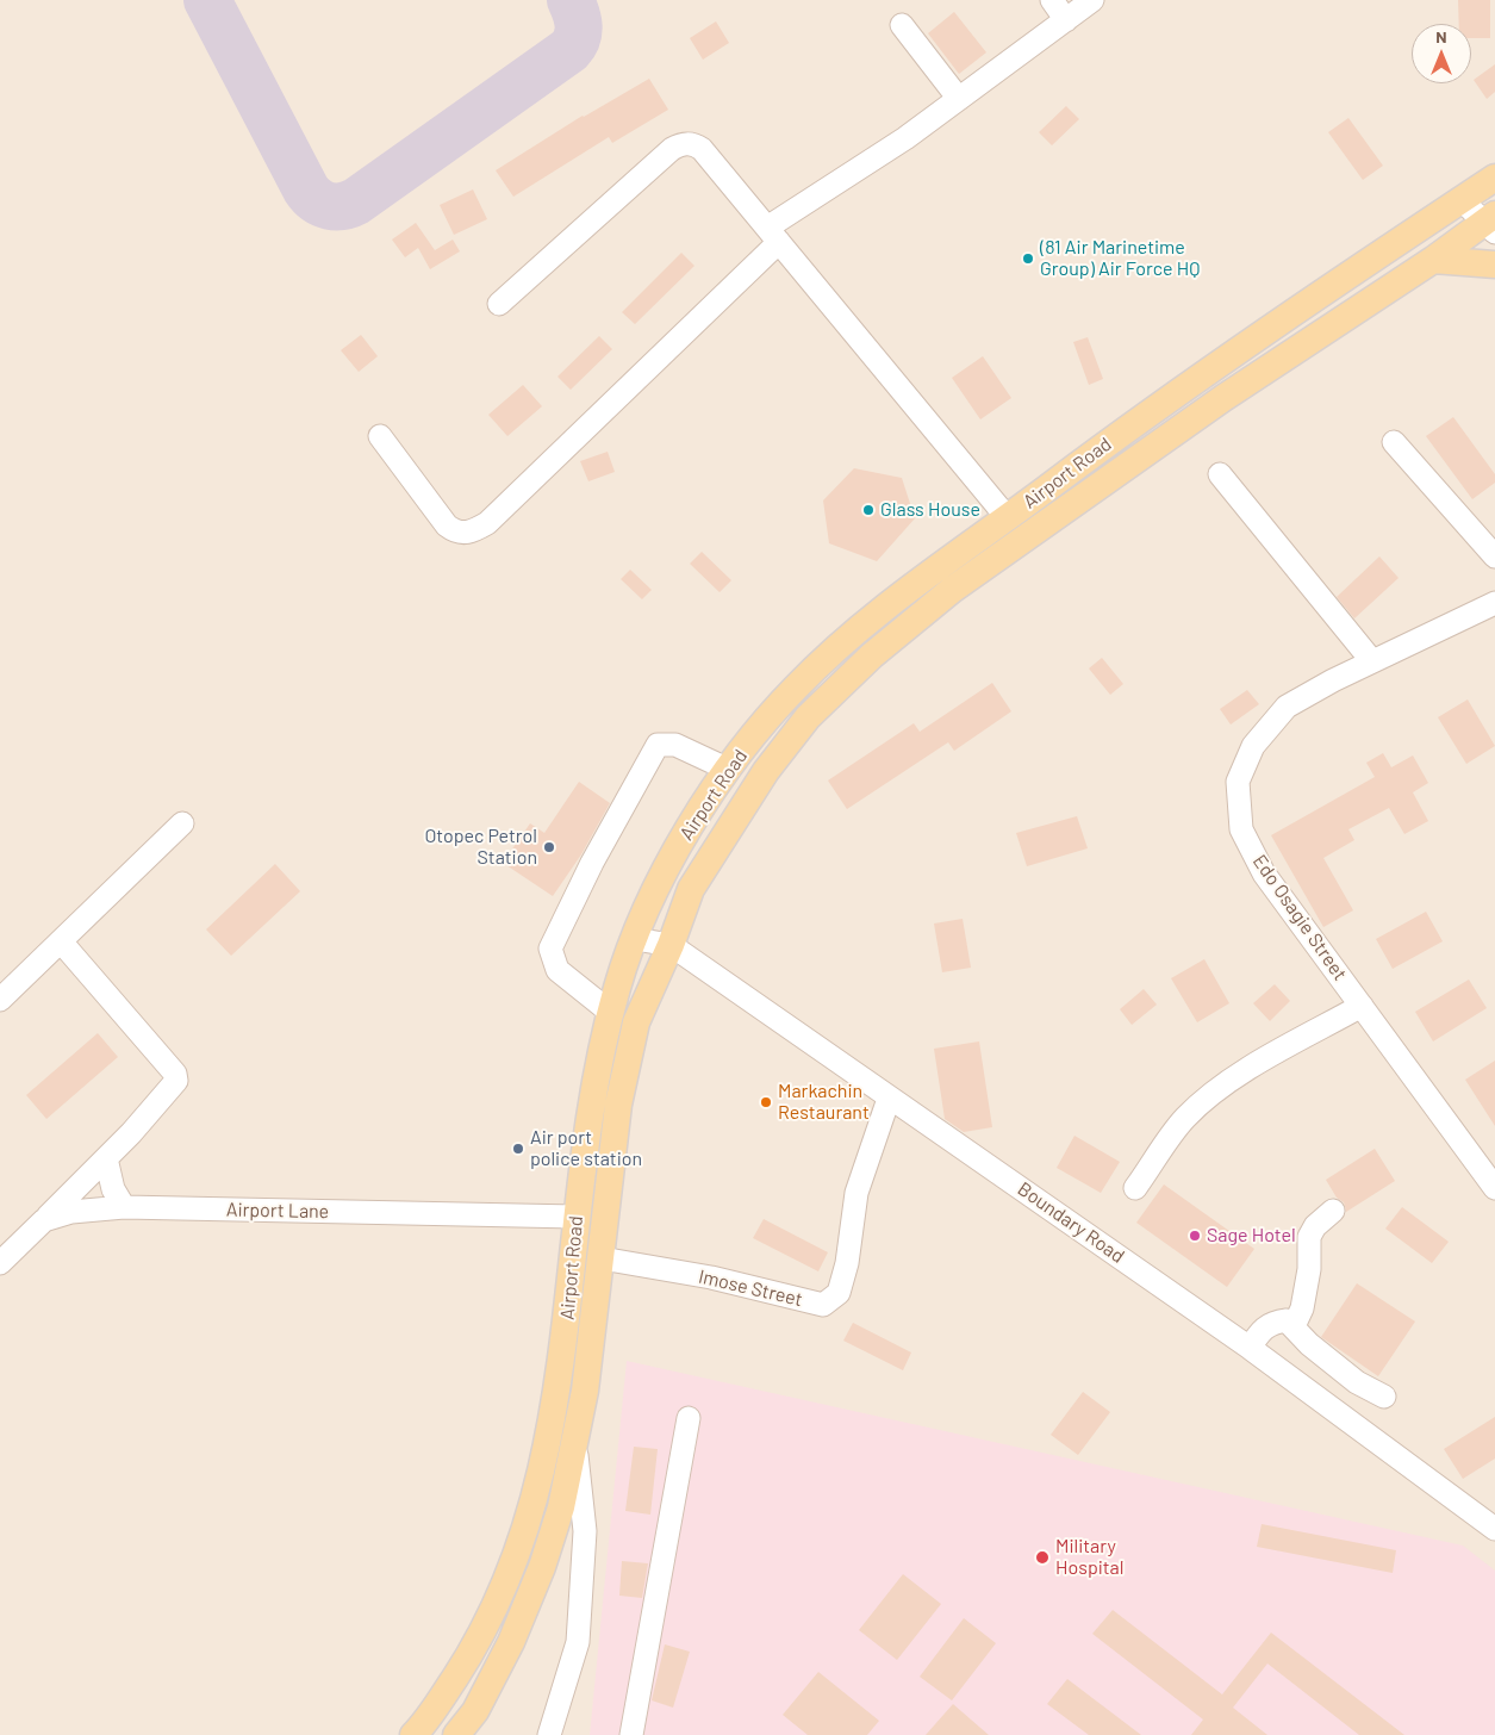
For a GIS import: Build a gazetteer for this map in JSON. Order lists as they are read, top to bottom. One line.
{"streets":{"main road":["Airport Road"],"street":["Edo Osagie Street","Airport Lane","Boundary Road","Imose Street"]},"crossings":[["Airport Road","Airport Lane"],["Airport Road","Boundary Road"],["Airport Road","Imose Street"],["Boundary Road","Imose Street"]],"places":["(81 Air Marinetime Group) Air Force HQ","Glass House","Otopec Petrol Station","Markachin Restaurant","Air port police station","Sage Hotel","Military Hospital"],"north":"top"}
